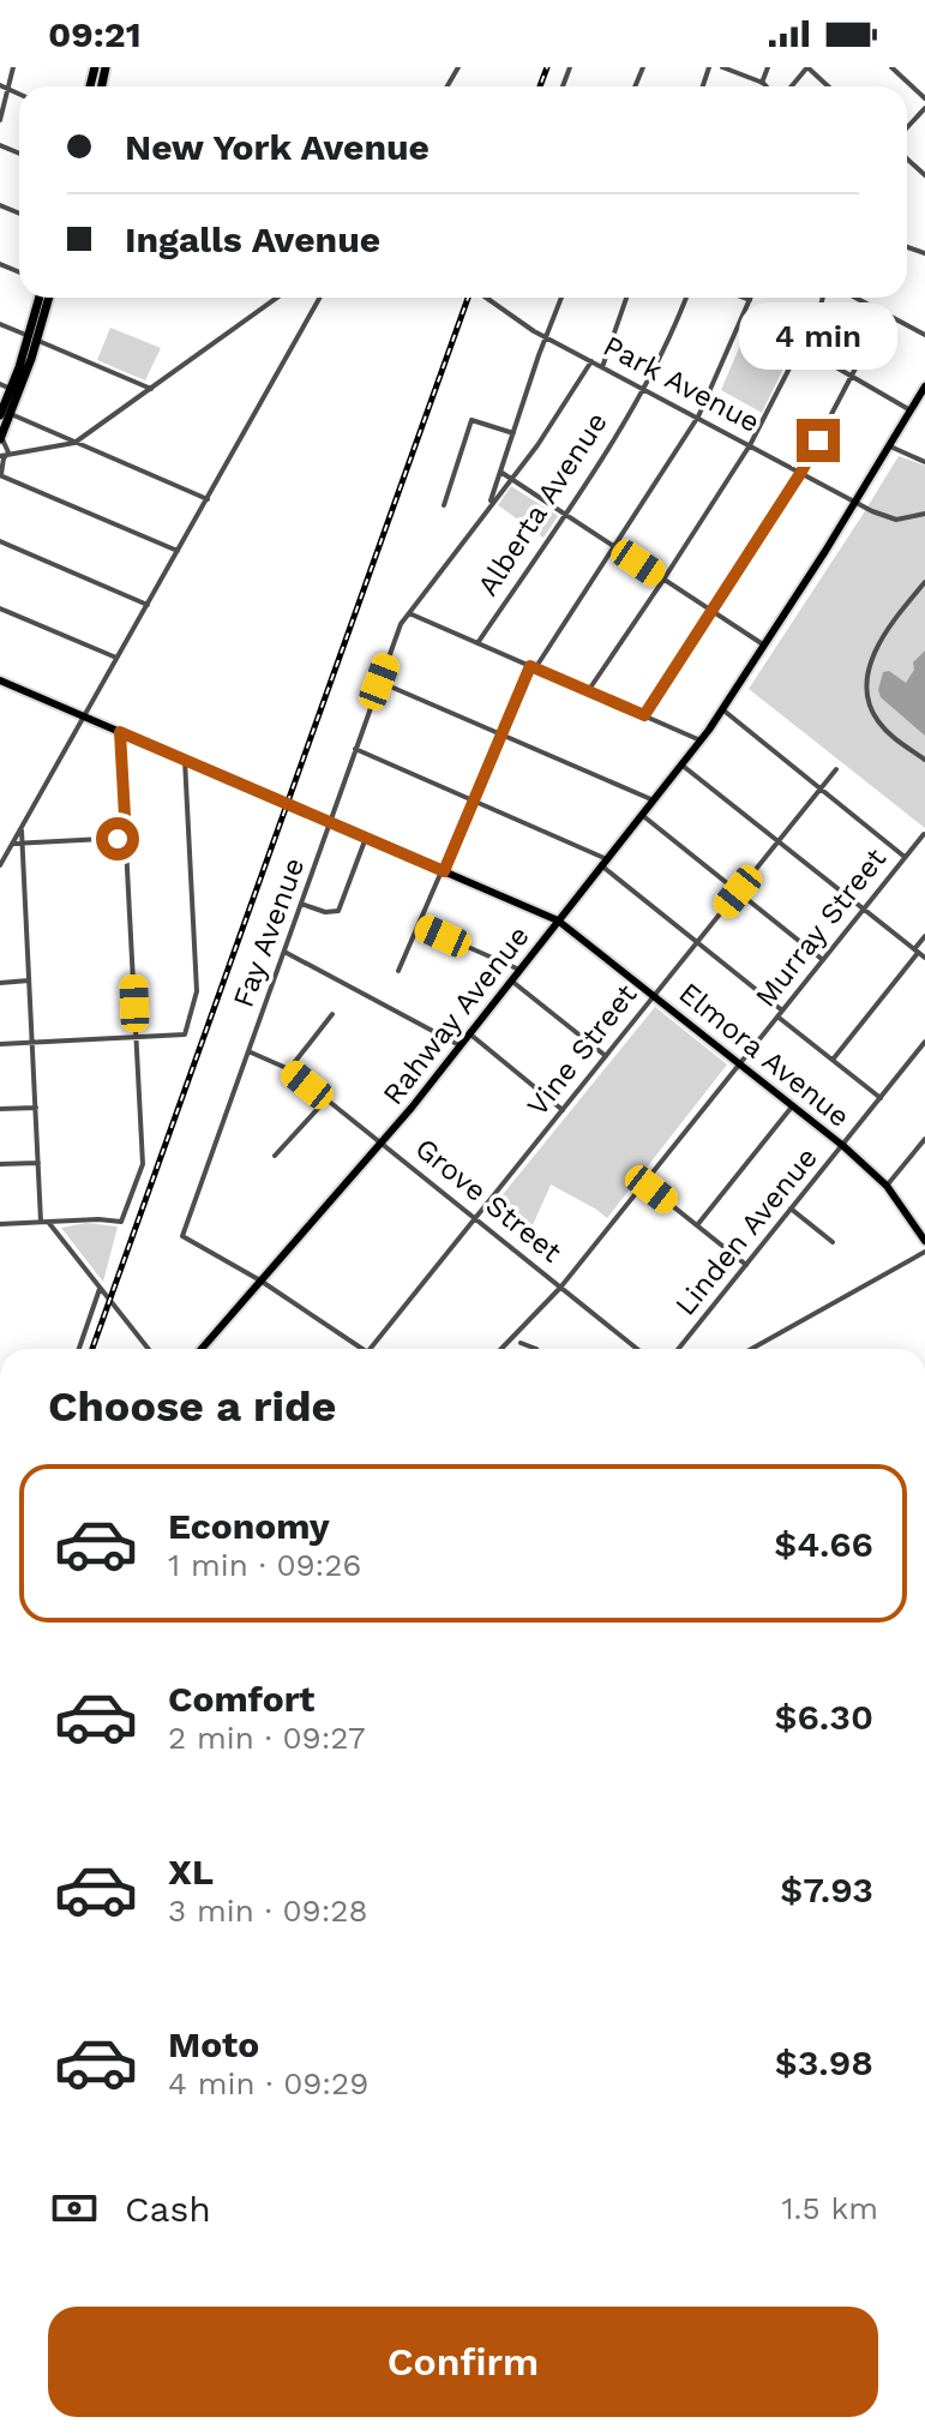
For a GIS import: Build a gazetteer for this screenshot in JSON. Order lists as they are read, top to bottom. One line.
{"streets":{"main road":["Rahway Avenue","Elmora Avenue"],"street":["Park Avenue","Alberta Avenue","Murray Street","Fay Avenue","Vine Street","Grove Street","Linden Avenue"]},"crossings":[["Park Avenue","Alberta Avenue"],["Park Avenue","Fay Avenue"],["Park Avenue","Rahway Avenue"],["Murray Street","Elmora Avenue"],["Murray Street","Grove Street"],["Fay Avenue","Rahway Avenue"],["Fay Avenue","Elmora Avenue"],["Fay Avenue","Grove Street"],["Rahway Avenue","Elmora Avenue"],["Rahway Avenue","Grove Street"],["Vine Street","Elmora Avenue"],["Vine Street","Grove Street"],["Elmora Avenue","Linden Avenue"]],"page":{"status":"09:21","banner":["New York Avenue","Ingalls Avenue"],"bubble":"4 min","heading":"Choose a ride","list":[{"name":"Economy","note":"1 min · 09:26","value":"$4.66"},{"name":"Comfort","note":"2 min · 09:27","value":"$6.30"},{"name":"XL","note":"3 min · 09:28","value":"$7.93"},{"name":"Moto","note":"4 min · 09:29","value":"$3.98"}],"pay":["Cash","1.5 km"],"buttons":"Confirm"}}
